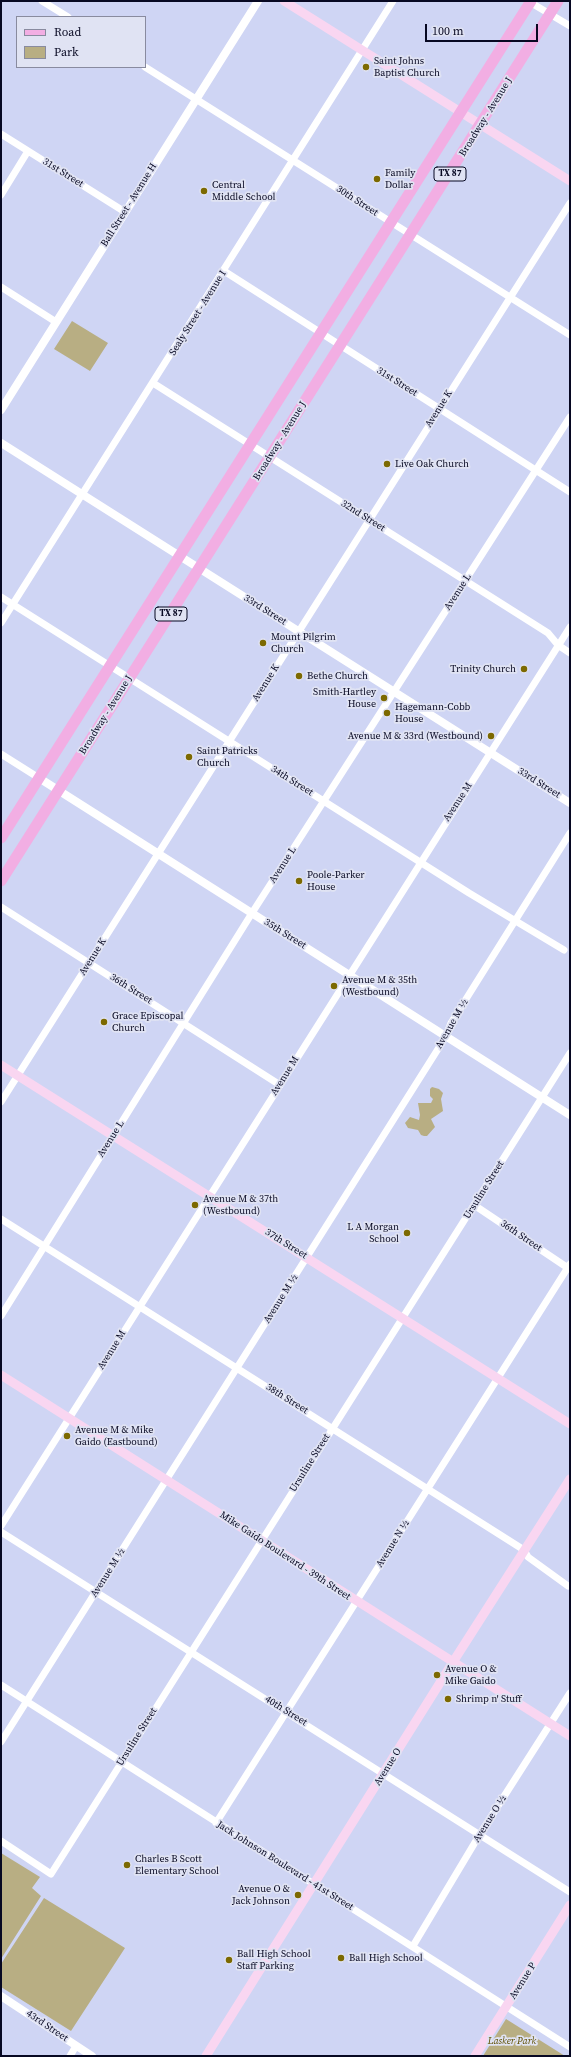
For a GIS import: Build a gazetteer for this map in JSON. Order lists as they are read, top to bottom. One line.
{"streets":{"main road":["Broadway - Avenue J","TX 87","37th Street","Mike Gaido Boulevard - 39th Street","Avenue O","Avenue P"],"street":["31st Street","30th Street","Ball Street - Avenue H","Sealy Street - Avenue I","Avenue K","32nd Street","Avenue L","33rd Street","34th Street","Avenue M","35th Street","36th Street","Avenue M ½","Ursuline Street","38th Street","Avenue N ½","40th Street","Avenue O ½","Jack Johnson Boulevard - 41st Street","43rd Street"]},"crossings":[["Broadway - Avenue J","31st Street"],["Broadway - Avenue J","30th Street"],["Broadway - Avenue J","32nd Street"],["Broadway - Avenue J","33rd Street"],["Broadway - Avenue J","34th Street"],["Broadway - Avenue J","35th Street"],["31st Street","TX 87"],["31st Street","Ball Street - Avenue H"],["31st Street","Sealy Street - Avenue I"],["31st Street","Avenue K"],["31st Street","Avenue L"],["TX 87","30th Street"],["TX 87","32nd Street"],["TX 87","33rd Street"],["TX 87","34th Street"],["TX 87","35th Street"],["30th Street","Ball Street - Avenue H"],["30th Street","Sealy Street - Avenue I"],["30th Street","Avenue K"],["Sealy Street - Avenue I","32nd Street"],["Sealy Street - Avenue I","33rd Street"],["Sealy Street - Avenue I","34th Street"],["Avenue K","32nd Street"],["Avenue K","33rd Street"],["Avenue K","34th Street"],["Avenue K","35th Street"],["Avenue K","36th Street"],["Avenue K","37th Street"],["32nd Street","Avenue L"],["32nd Street","Avenue M"],["Avenue L","33rd Street"],["Avenue L","34th Street"],["Avenue L","35th Street"],["Avenue L","36th Street"],["Avenue L","37th Street"],["Avenue L","38th Street"],["33rd Street","Avenue M"],["34th Street","Avenue M"],["34th Street","Avenue M ½"],["Avenue M","35th Street"],["Avenue M","36th Street"],["Avenue M","37th Street"],["Avenue M","38th Street"],["Avenue M","Mike Gaido Boulevard - 39th Street"],["35th Street","Avenue M ½"],["35th Street","Ursuline Street"],["36th Street","Ursuline Street"],["36th Street","Avenue N ½"],["Avenue M ½","37th Street"],["Avenue M ½","38th Street"],["Avenue M ½","Mike Gaido Boulevard - 39th Street"],["Avenue M ½","40th Street"],["Avenue M ½","Jack Johnson Boulevard - 41st Street"],["Ursuline Street","37th Street"],["Ursuline Street","38th Street"],["Ursuline Street","Mike Gaido Boulevard - 39th Street"],["Ursuline Street","40th Street"],["Ursuline Street","Jack Johnson Boulevard - 41st Street"],["37th Street","Avenue N ½"],["38th Street","Avenue N ½"],["38th Street","Avenue O"],["Avenue N ½","Mike Gaido Boulevard - 39th Street"],["Avenue N ½","40th Street"],["Avenue N ½","Jack Johnson Boulevard - 41st Street"],["Mike Gaido Boulevard - 39th Street","Avenue O"],["Mike Gaido Boulevard - 39th Street","Avenue O ½"],["40th Street","Avenue O"],["40th Street","Avenue O ½"],["Avenue O","Jack Johnson Boulevard - 41st Street"],["Avenue O ½","Jack Johnson Boulevard - 41st Street"],["Jack Johnson Boulevard - 41st Street","Avenue P"]],"parks":["Lasker Park"],"places":["Saint Johns Baptist Church","Family Dollar","Central Middle School","Live Oak Church","Mount Pilgrim Church","Trinity Church","Bethe Church","Smith-Hartley House","Hagemann-Cobb House","Avenue M & 33rd (Westbound)","Saint Patricks Church","Poole-Parker House","Avenue M & 35th (Westbound)","Grace Episcopal Church","Avenue M & 37th (Westbound)","L A Morgan School","Avenue M & Mike Gaido (Eastbound)","Avenue O & Mike Gaido","Shrimp n' Stuff","Charles B Scott Elementary School","Avenue O & Jack Johnson","Ball High School","Ball High School Staff Parking"],"legend":["Road","Park"],"scale_bar":"100 m"}
